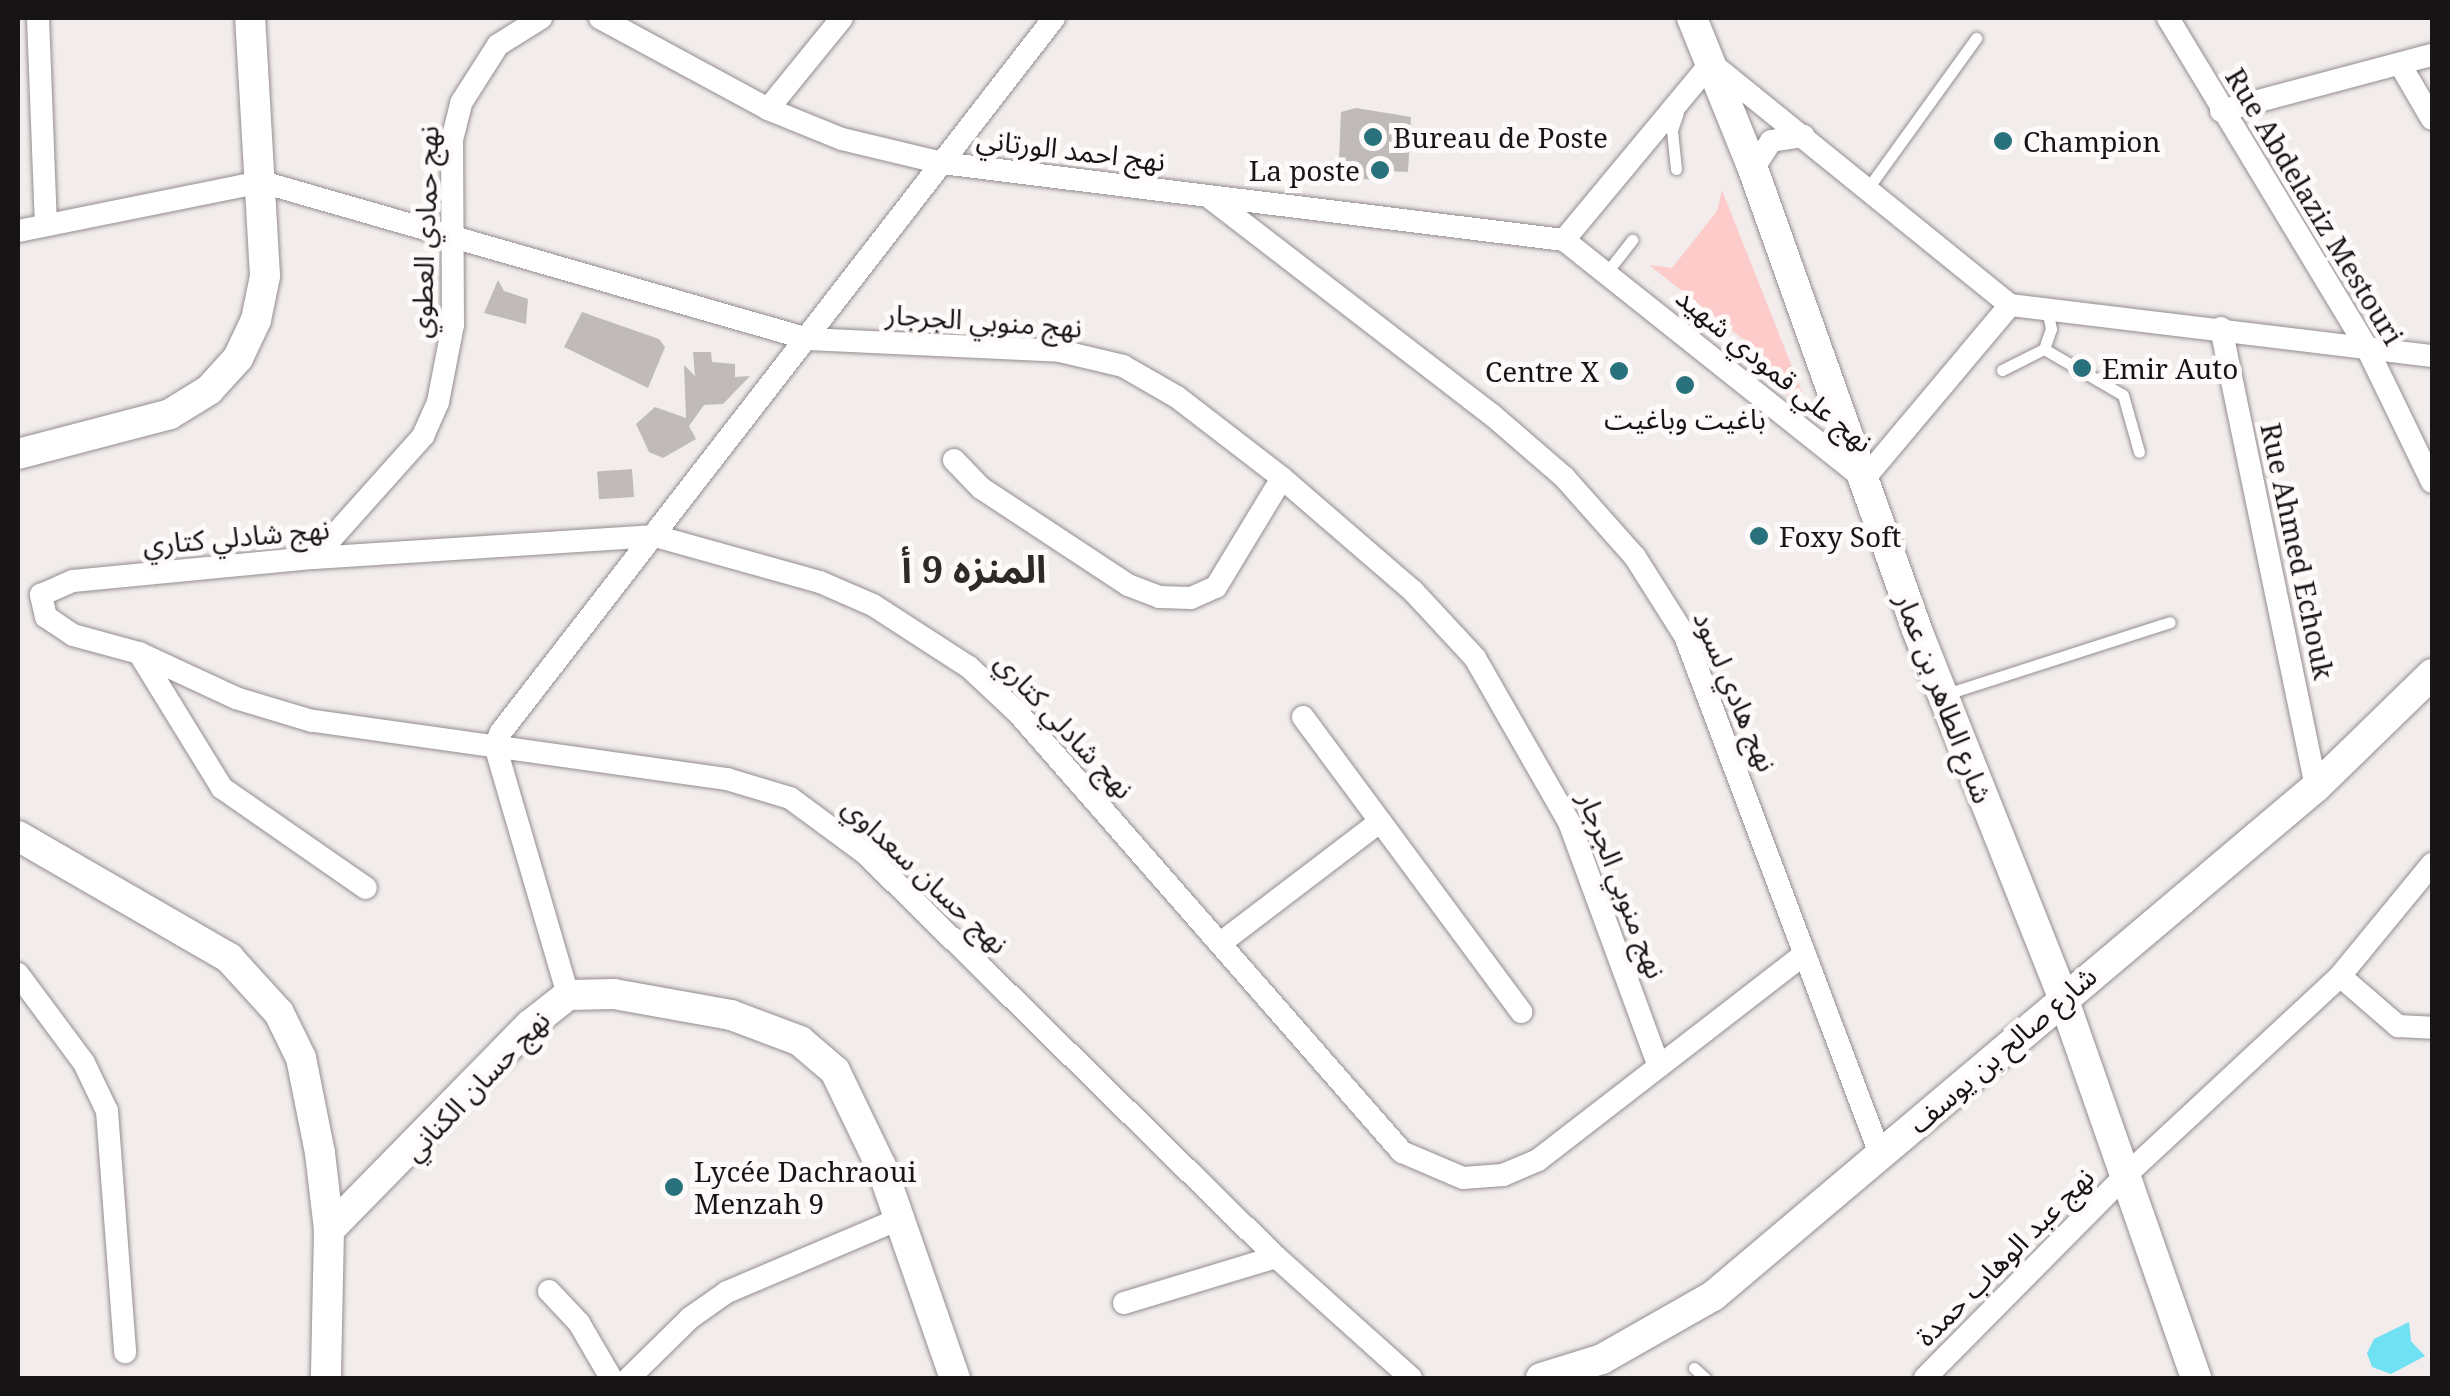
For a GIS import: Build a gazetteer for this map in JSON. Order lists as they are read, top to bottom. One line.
{"streets":{"street":["نهج احمد الورتاني","Rue Abdelaziz Mestouri","نهج حمادي العطوي","نهج منوبي الجرجار","نهج علي قمودي شهيد","نهج شادلي كتاري","Rue Ahmed Echouk","نهج هادي لسود","شارع الطاهر بن عمار","نهج حسان سعداوي","شارع صالح بن يوسف","نهج حسان الكناني","نهج عبد الوهاب حمدة"]},"crossings":[["نهج احمد الورتاني","نهج علي قمودي شهيد"],["نهج احمد الورتاني","نهج هادي لسود"],["نهج حمادي العطوي","نهج منوبي الجرجار"],["نهج حمادي العطوي","نهج شادلي كتاري"],["نهج منوبي الجرجار","نهج شادلي كتاري"],["نهج علي قمودي شهيد","شارع الطاهر بن عمار"],["نهج شادلي كتاري","نهج هادي لسود"],["نهج شادلي كتاري","نهج حسان سعداوي"],["Rue Ahmed Echouk","شارع صالح بن يوسف"],["نهج هادي لسود","شارع صالح بن يوسف"],["شارع الطاهر بن عمار","شارع صالح بن يوسف"],["شارع الطاهر بن عمار","نهج عبد الوهاب حمدة"]],"districts":["المنزه 9 أ"],"places":["Bureau de Poste","Champion","La poste","Emir Auto","Centre X","باغيت وباغيت","Foxy Soft","Lycée Dachraoui Menzah 9"]}
